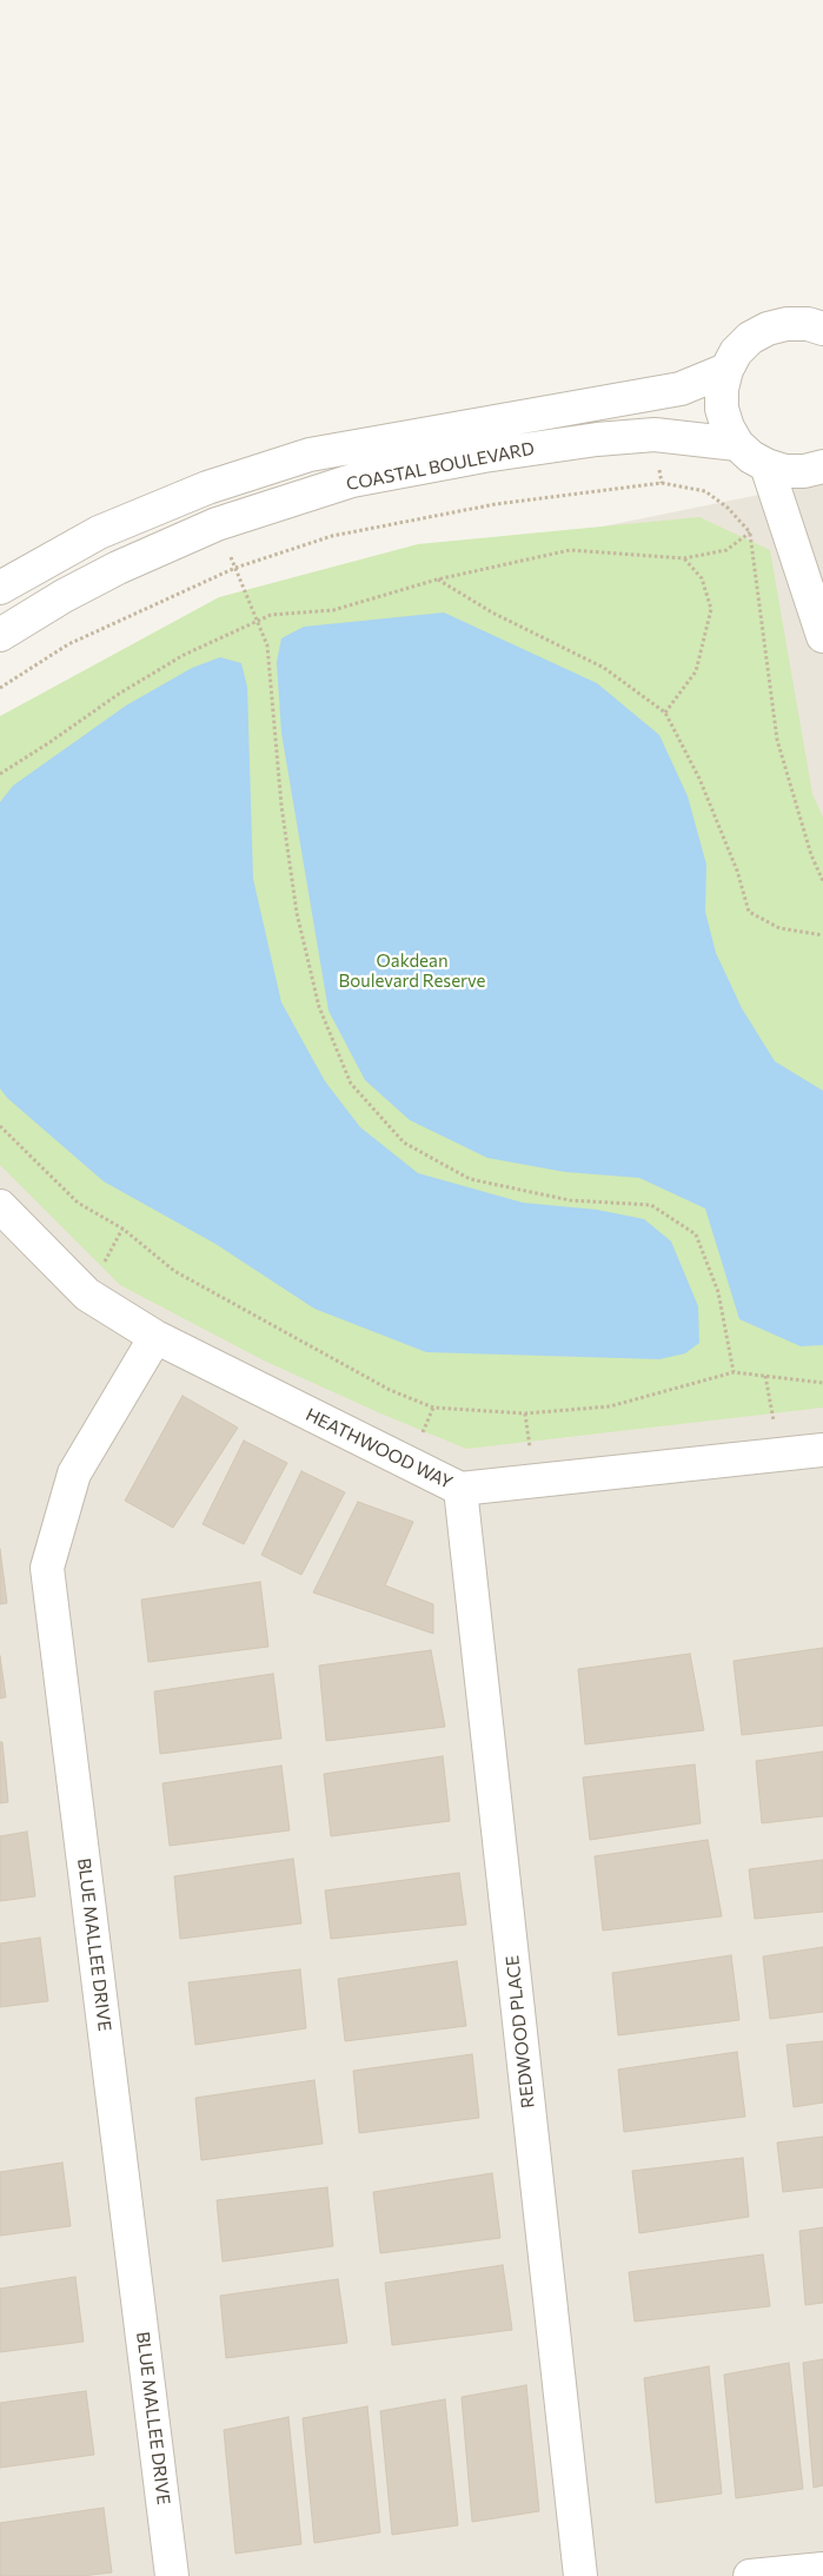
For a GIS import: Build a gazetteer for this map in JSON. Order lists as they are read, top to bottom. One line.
{"streets":{"street":["COASTAL BOULEVARD","HEATHWOOD WAY","BLUE MALLEE DRIVE","REDWOOD PLACE"]},"crossings":[["HEATHWOOD WAY","BLUE MALLEE DRIVE"],["HEATHWOOD WAY","REDWOOD PLACE"]],"parks":["Oakdean Boulevard Reserve"]}
